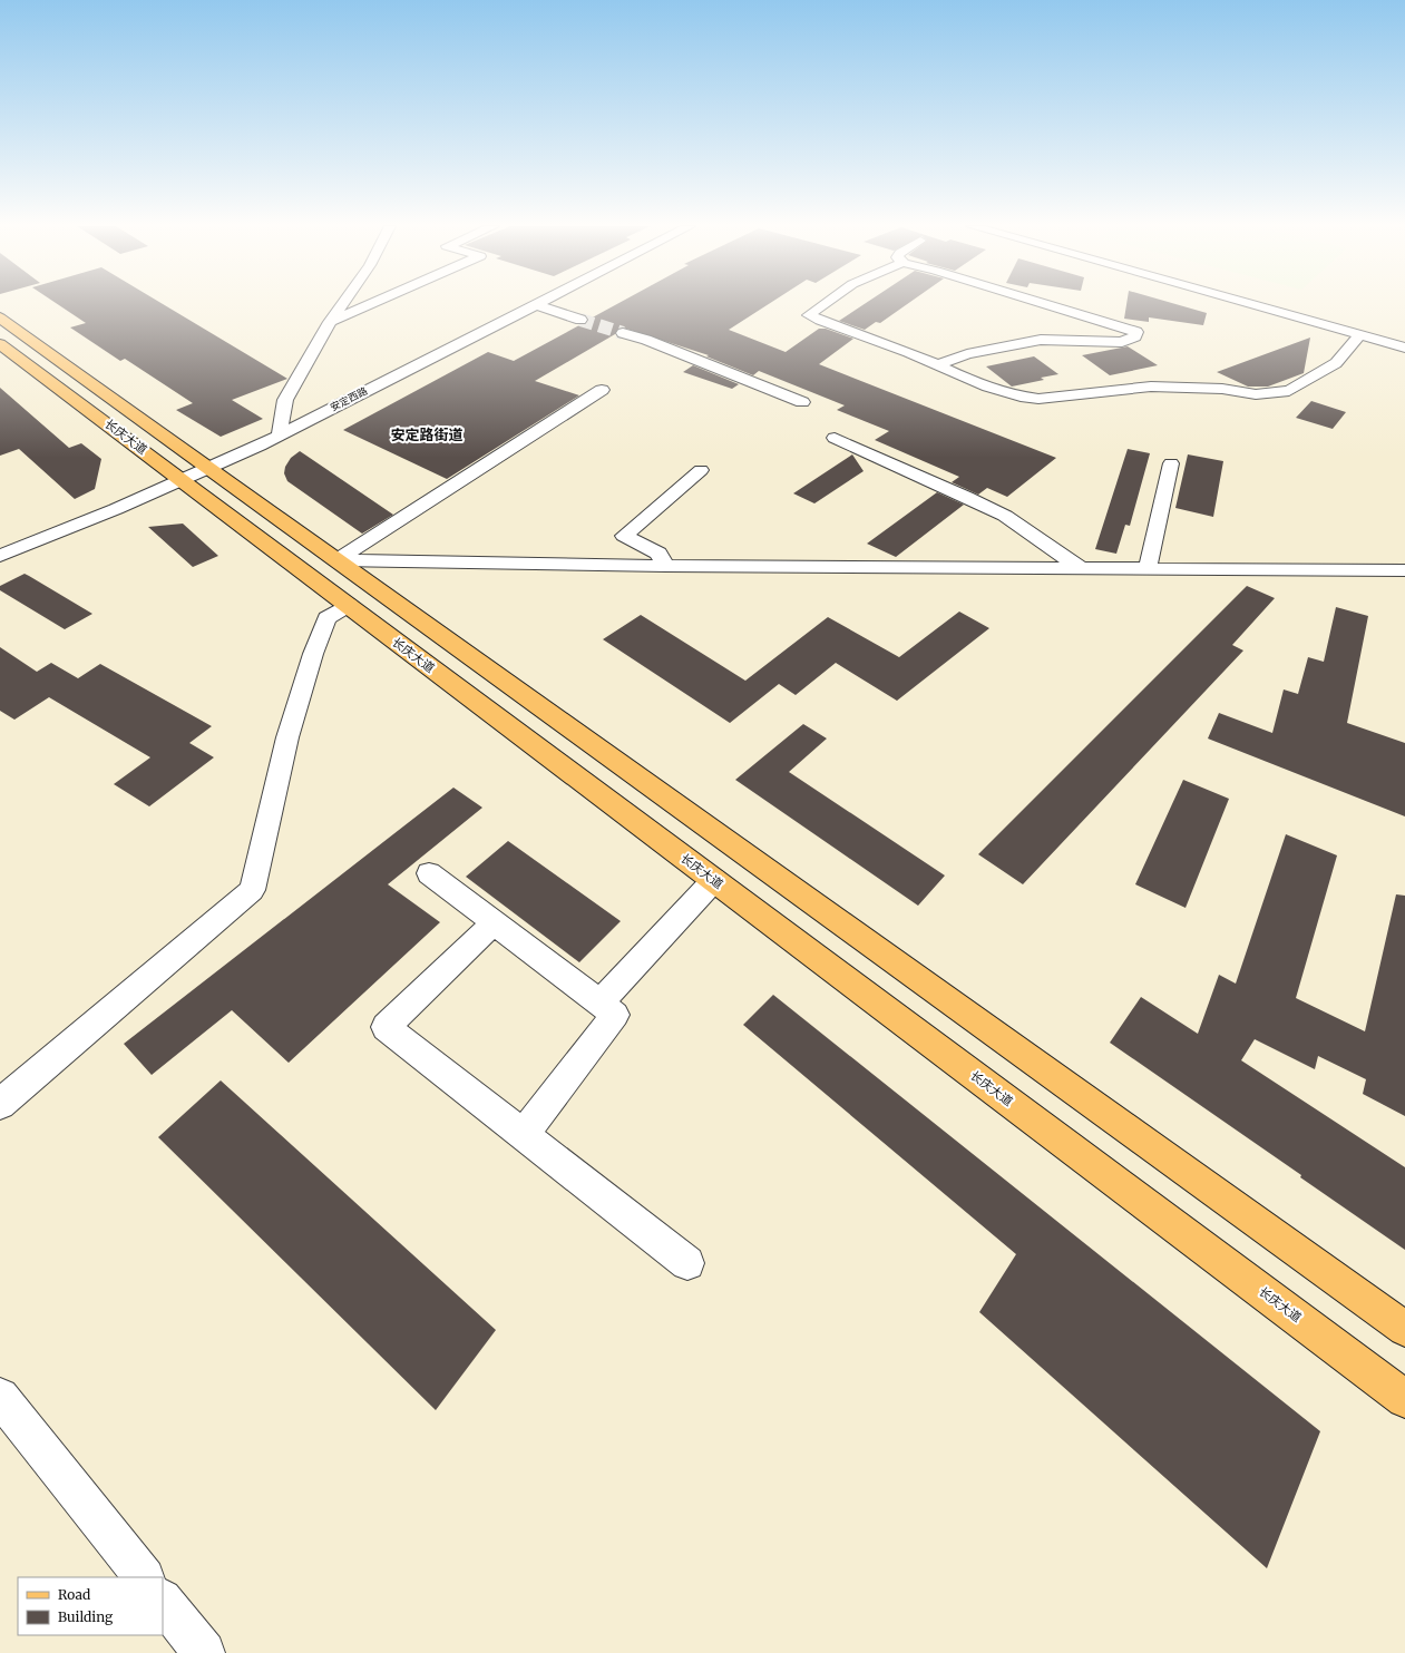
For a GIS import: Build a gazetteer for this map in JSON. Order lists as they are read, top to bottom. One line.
{"streets":{"main road":["长庆大道"],"street":["安定西路"]},"crossings":[["安定西路","长庆大道"]],"districts":["安定路街道"],"legend":["Road","Building"]}
